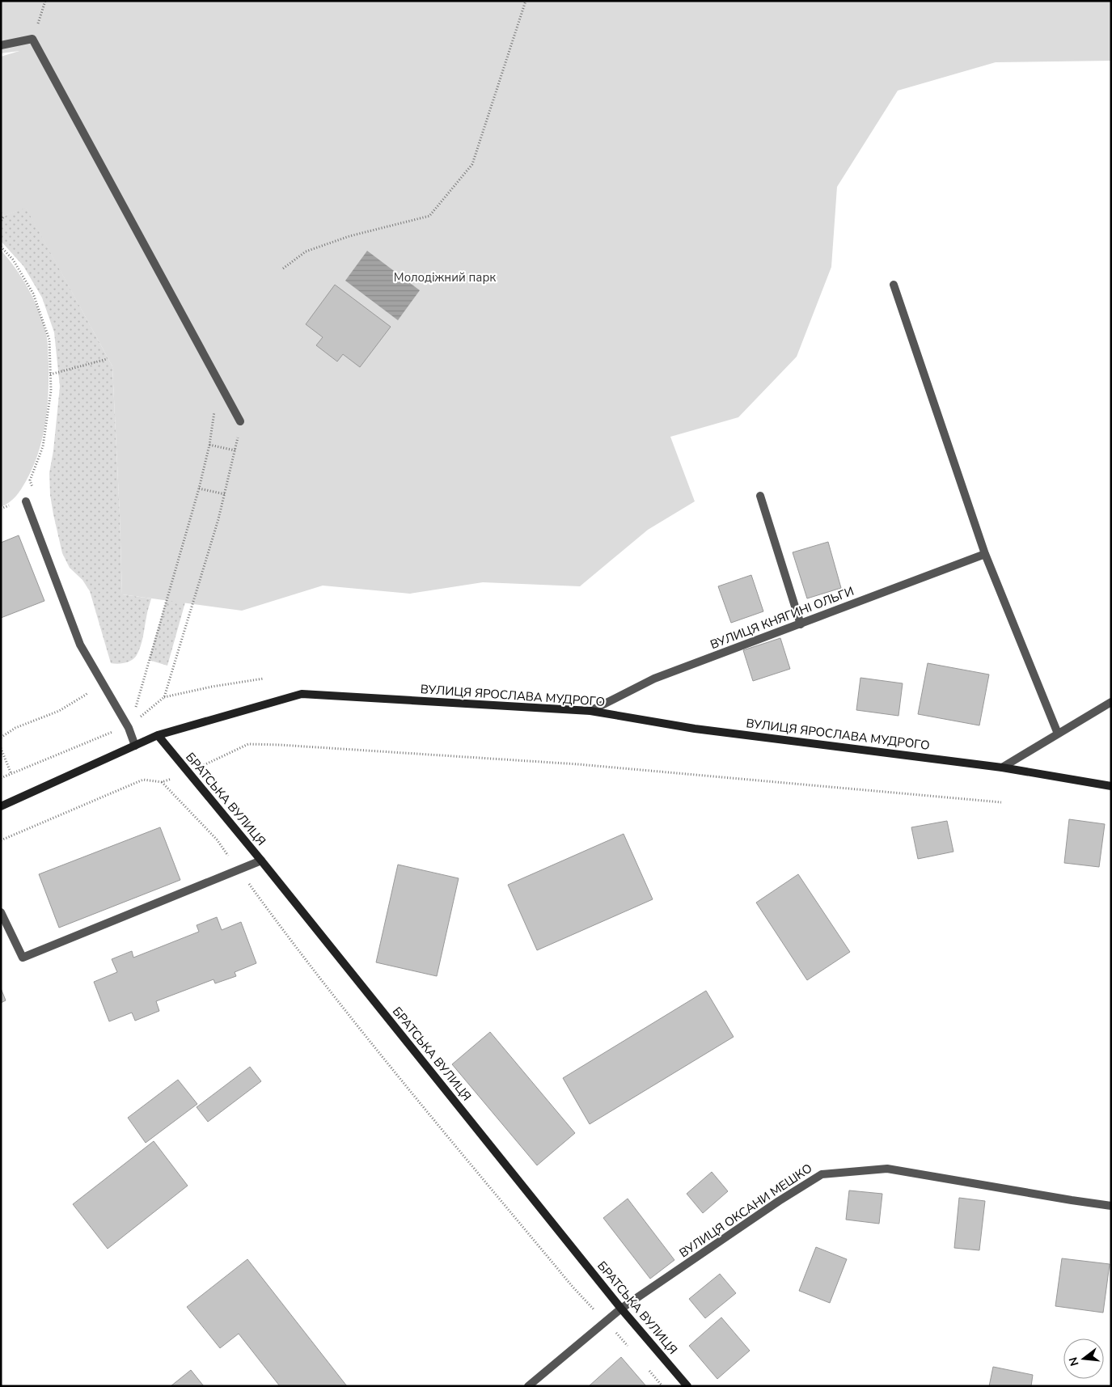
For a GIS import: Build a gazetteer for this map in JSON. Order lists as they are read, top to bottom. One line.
{"streets":{"main road":["ВУЛИЦЯ ЯРОСЛАВА МУДРОГО","БРАТСЬКА ВУЛИЦЯ"],"street":["ВУЛИЦЯ КНЯГИНІ ОЛЬГИ","ВУЛИЦЯ ОКСАНИ МЕШКО"]},"crossings":[["ВУЛИЦЯ КНЯГИНІ ОЛЬГИ","ВУЛИЦЯ ЯРОСЛАВА МУДРОГО"],["ВУЛИЦЯ ЯРОСЛАВА МУДРОГО","БРАТСЬКА ВУЛИЦЯ"],["БРАТСЬКА ВУЛИЦЯ","ВУЛИЦЯ ОКСАНИ МЕШКО"]],"parks":["Молодіжний парк"],"north":"left"}
